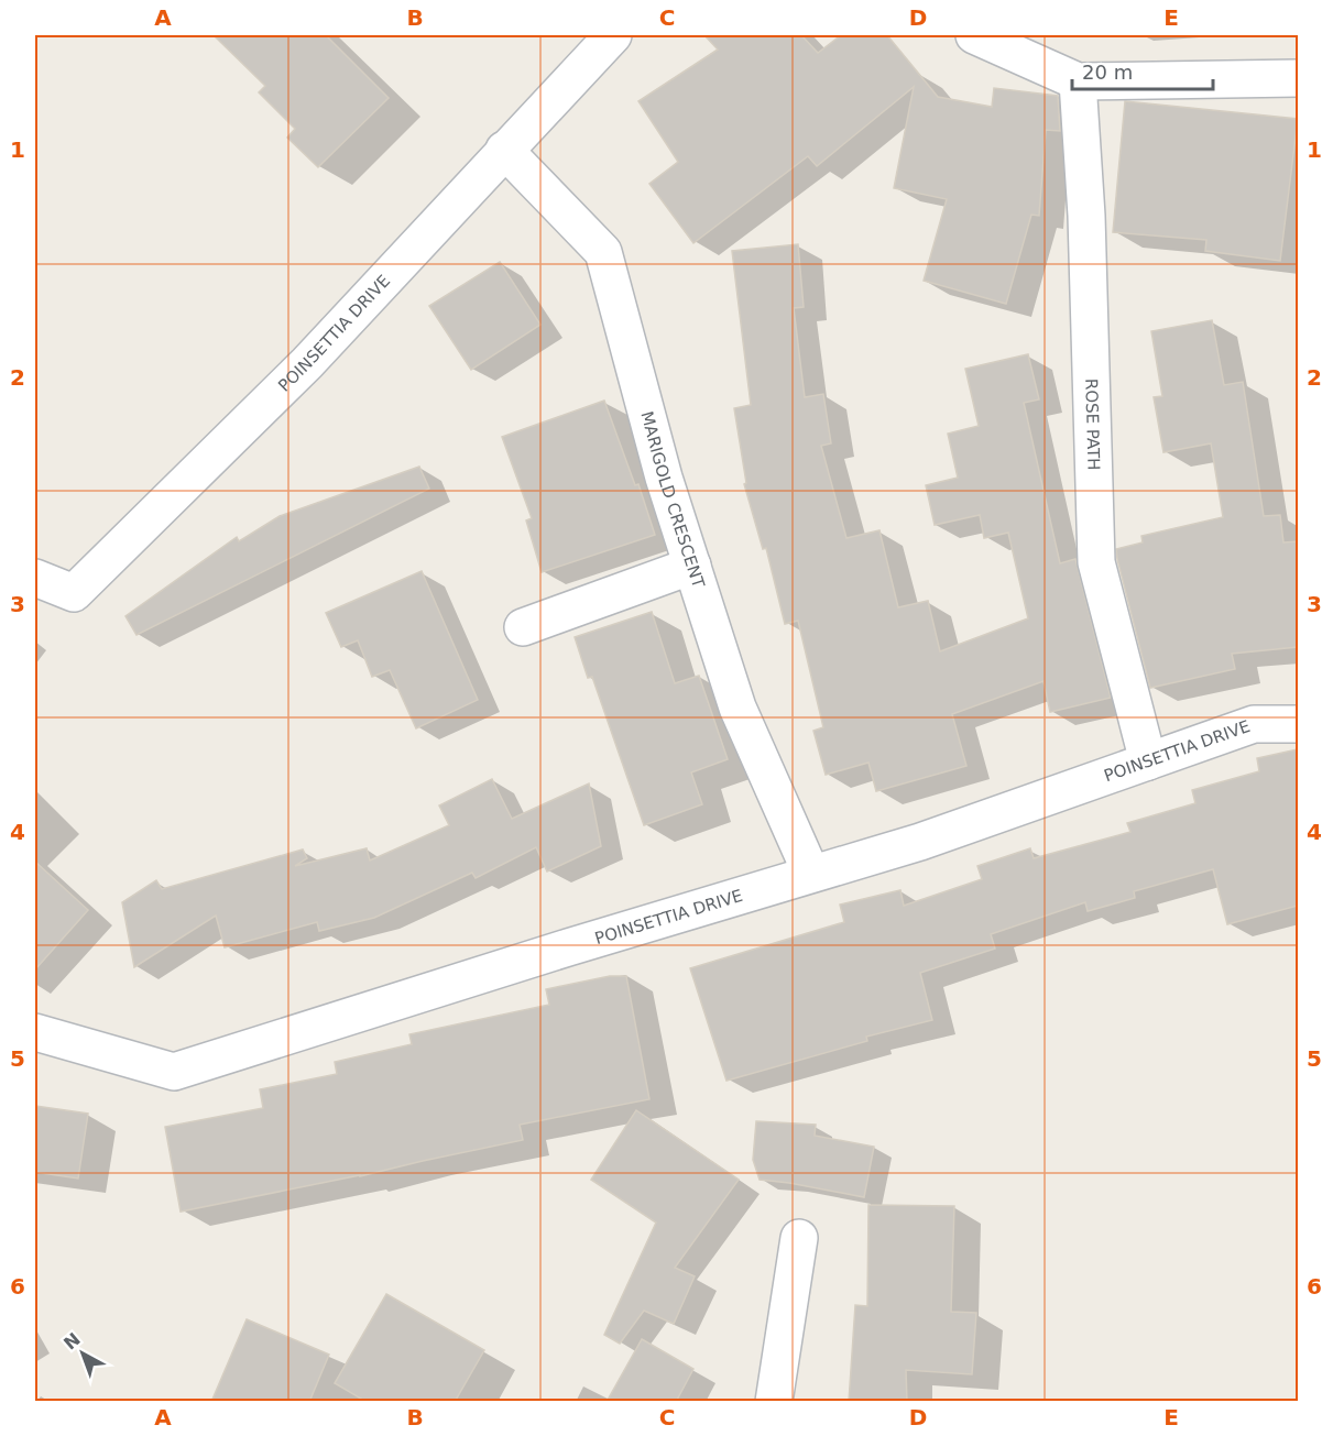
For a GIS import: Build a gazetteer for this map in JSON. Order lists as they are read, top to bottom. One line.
{"streets":{"street":["POINSETTIA DRIVE","ROSE PATH","MARIGOLD CRESCENT"]},"crossings":[["POINSETTIA DRIVE","ROSE PATH"],["POINSETTIA DRIVE","MARIGOLD CRESCENT"]],"scale_bar":"20 m","north":"top left","grid":{"columns":["A","B","C","D","E"],"rows":["1","2","3","4","5","6"]}}
